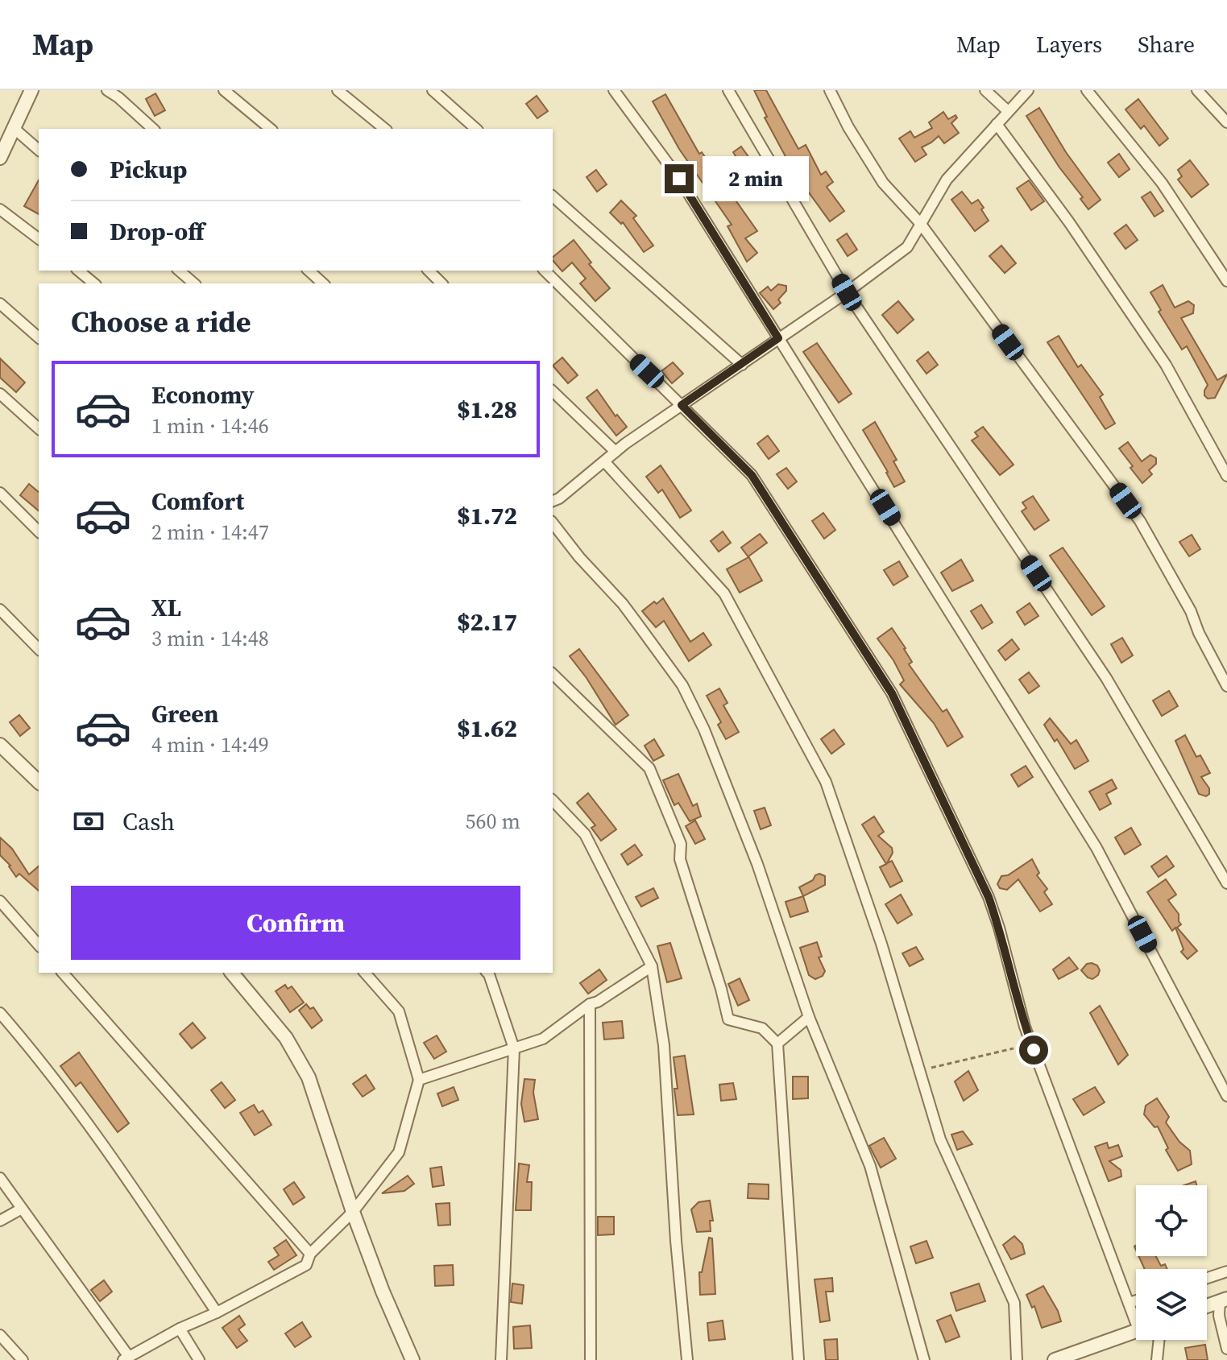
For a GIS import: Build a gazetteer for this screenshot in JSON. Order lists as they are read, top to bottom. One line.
{"page":{"header":"Map","nav":["Map","Layers","Share"],"banner":["Pickup","Drop-off"],"bubble":"2 min","heading":"Choose a ride","list":[{"name":"Economy","note":"1 min · 14:46","value":"$1.28"},{"name":"Comfort","note":"2 min · 14:47","value":"$1.72"},{"name":"XL","note":"3 min · 14:48","value":"$2.17"},{"name":"Green","note":"4 min · 14:49","value":"$1.62"}],"pay":["Cash","560 m"],"buttons":"Confirm"}}
